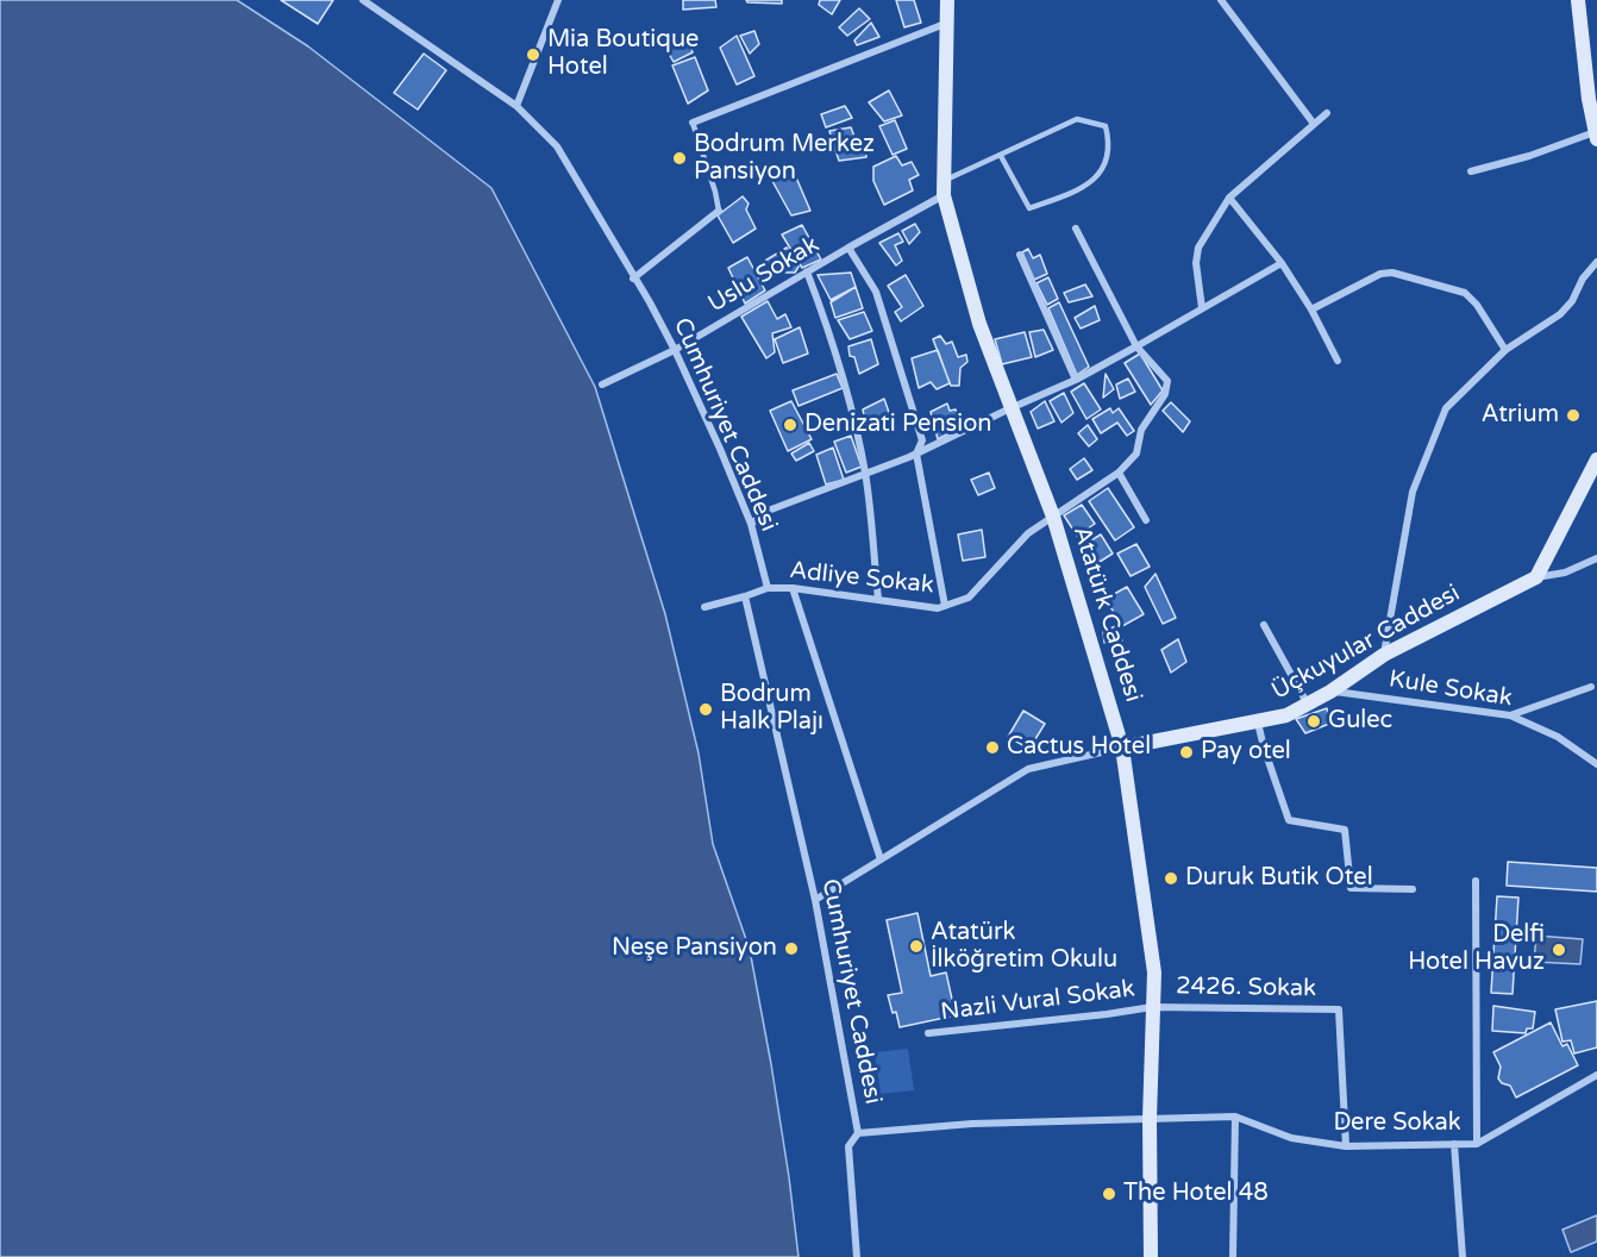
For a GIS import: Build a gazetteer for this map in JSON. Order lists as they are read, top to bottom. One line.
{"streets":{"street":["Uslu Sokak","Cumhuriyet Caddesi","Adliye Sokak","Atatürk Caddesi","Üçkuyular Caddesi","Kule Sokak","2426. Sokak","Nazli Vural Sokak","Dere Sokak"]},"crossings":[["Uslu Sokak","Cumhuriyet Caddesi"],["Uslu Sokak","Atatürk Caddesi"],["Cumhuriyet Caddesi","Adliye Sokak"],["Cumhuriyet Caddesi","Dere Sokak"],["Adliye Sokak","Atatürk Caddesi"],["Atatürk Caddesi","Üçkuyular Caddesi"],["Atatürk Caddesi","2426. Sokak"],["Atatürk Caddesi","Nazli Vural Sokak"],["Atatürk Caddesi","Dere Sokak"],["Üçkuyular Caddesi","Kule Sokak"],["2426. Sokak","Nazli Vural Sokak"],["2426. Sokak","Dere Sokak"]],"places":["Mia Boutique Hotel","Bodrum Merkez Pansiyon","Atrium","Denizati Pension","Bodrum Halk Plajı","Gulec","Cactus Hotel","Pay otel","Duruk Butik Otel","Atatürk İlköğretim Okulu","Neşe Pansiyon","Delfi Hotel Havuz","The Hotel 48"]}
